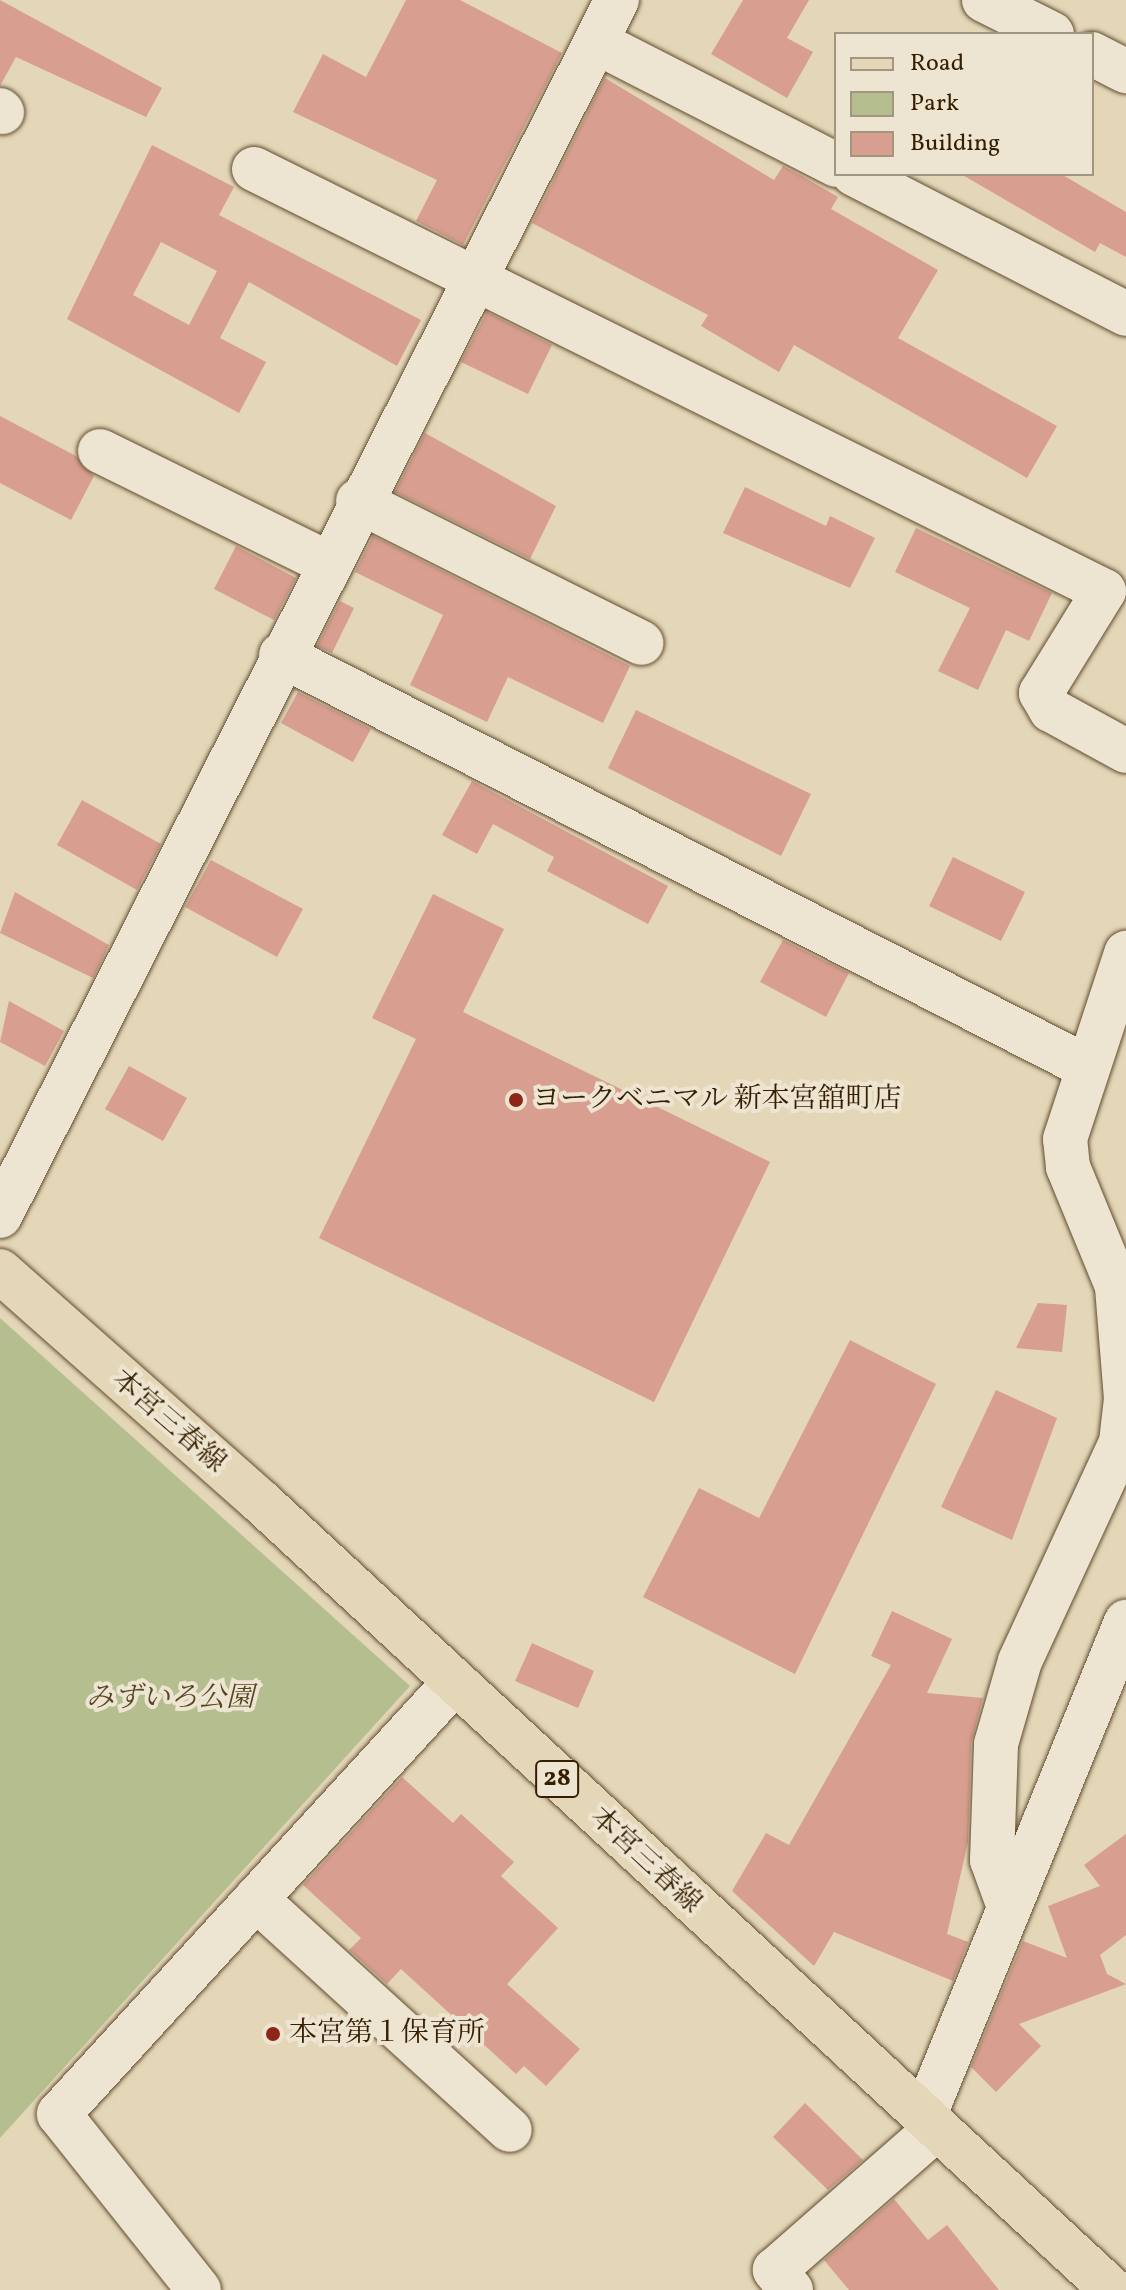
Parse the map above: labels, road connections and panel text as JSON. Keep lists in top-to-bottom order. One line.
{"streets":{"main road":["本宮三春線","28"]},"parks":["みずいろ公園"],"places":["ヨークベニマル 新本宮舘町店","本宮第１保育所"],"legend":["Road","Park","Building"]}
